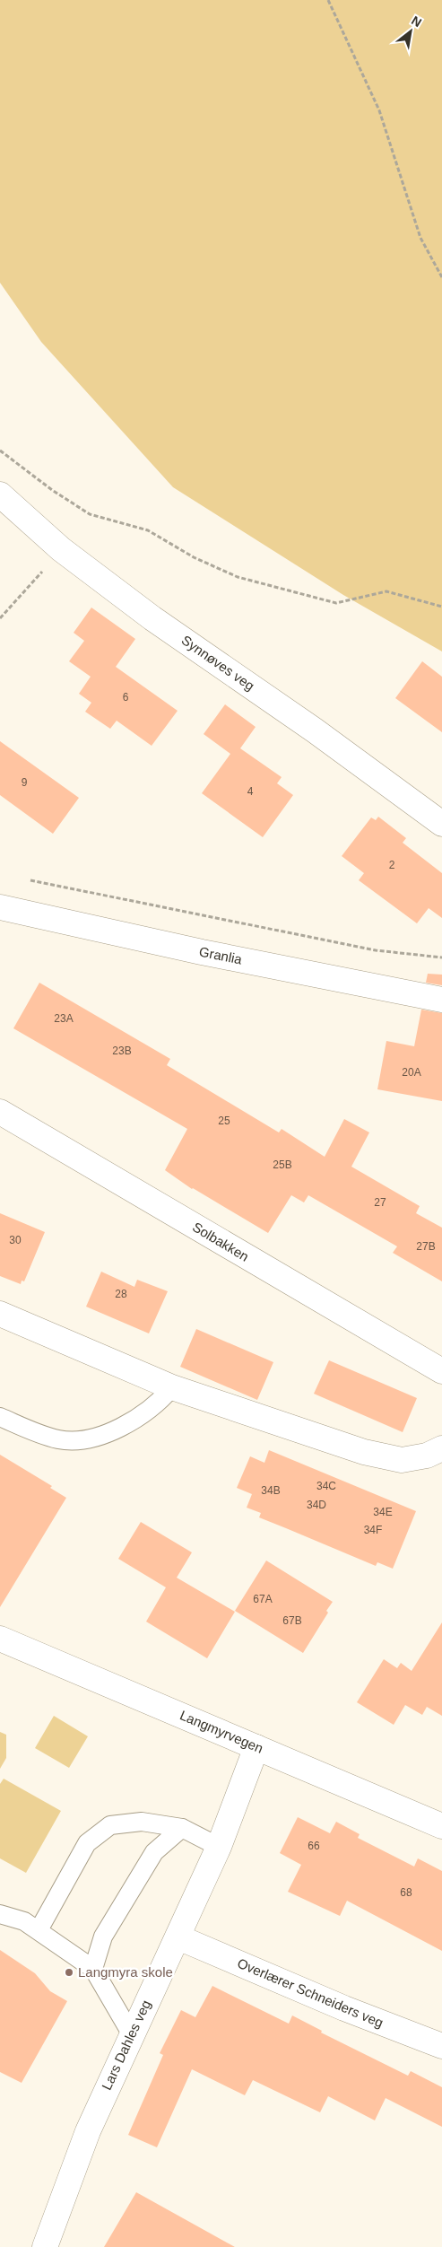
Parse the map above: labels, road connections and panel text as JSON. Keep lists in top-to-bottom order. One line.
{"streets":{"street":["Synnøves veg","Granlia","Solbakken","Langmyrvegen","Overlærer Schneiders veg","Lars Dahles veg"]},"crossings":[["Langmyrvegen","Lars Dahles veg"],["Overlærer Schneiders veg","Lars Dahles veg"]],"places":["Langmyra skole"],"house_numbers":["6","9","4","2","23A","23B","20A","25","25B","27","30","27B","28","34C","34B","34D","34E","34F","67A","67B","66","68"],"north":"top right"}
